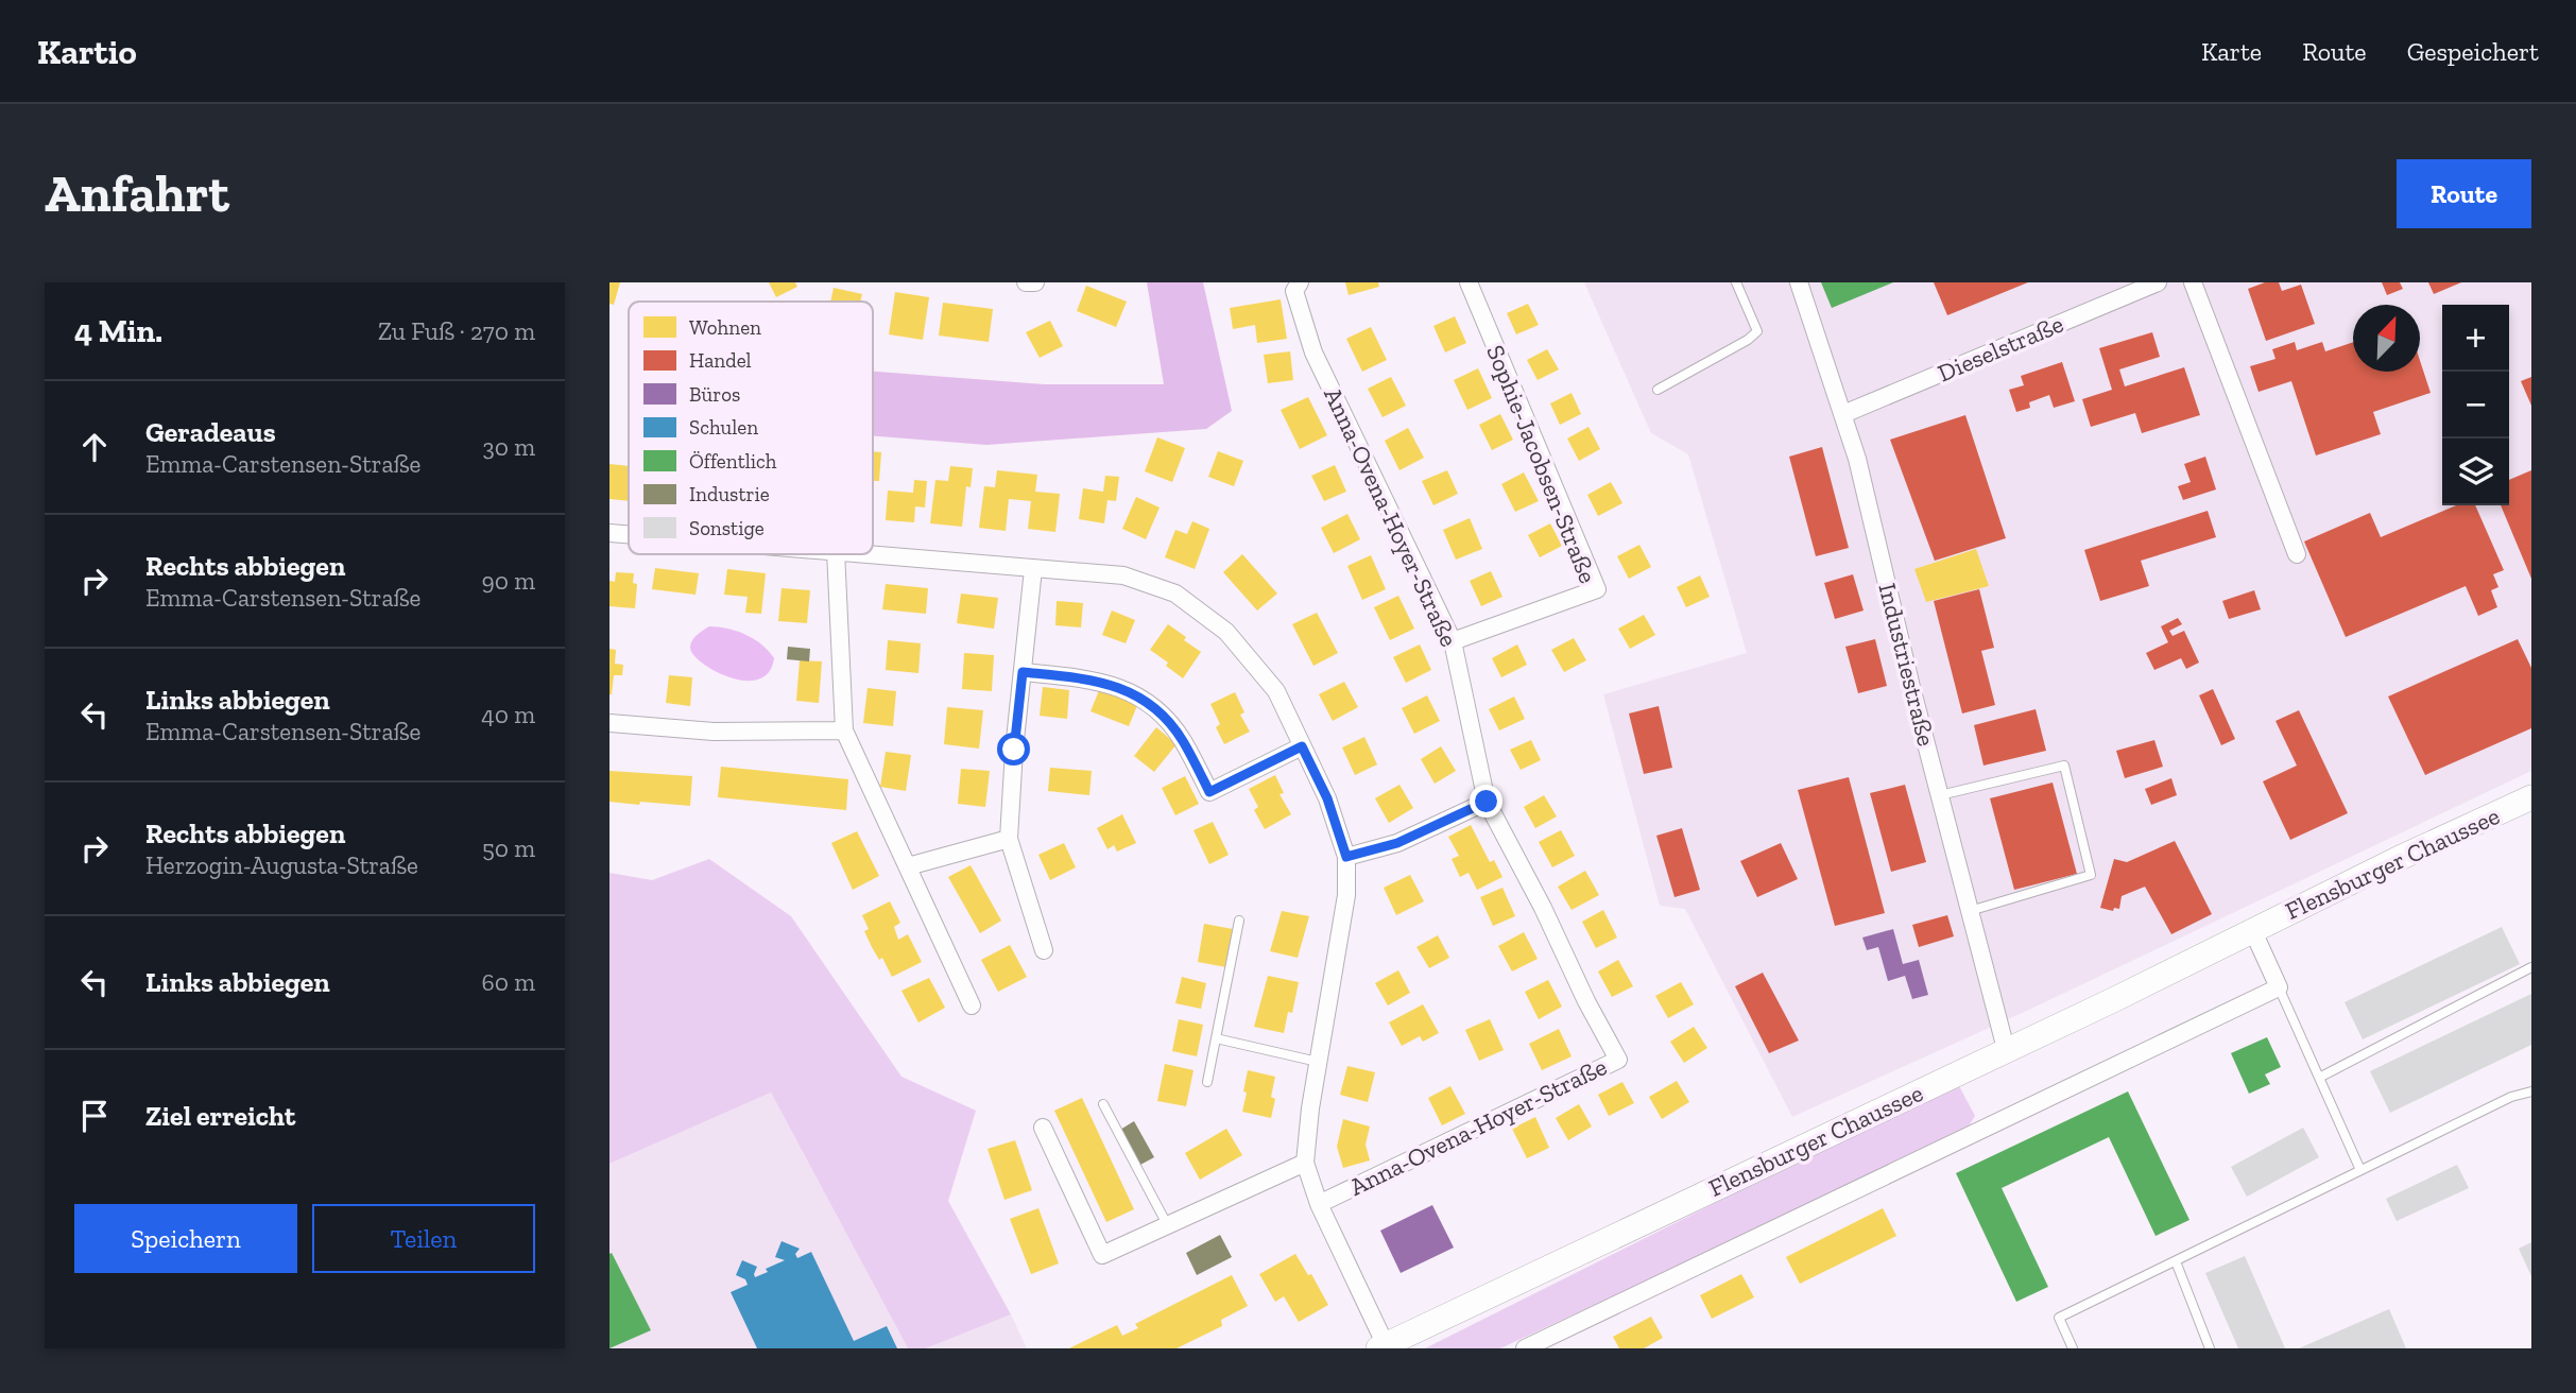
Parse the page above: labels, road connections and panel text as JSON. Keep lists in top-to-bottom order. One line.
{"streets":{"main road":["Flensburger Chaussee"],"street":["Dieselstraße","Sophie-Jacobsen-Straße","Anna-Ovena-Hoyer-Straße","Industriestraße"]},"crossings":[["Dieselstraße","Industriestraße"],["Sophie-Jacobsen-Straße","Anna-Ovena-Hoyer-Straße"],["Industriestraße","Flensburger Chaussee"]],"legend":["Wohnen","Handel","Büros","Schulen","Öffentlich","Industrie","Sonstige"],"north":"top right","page":{"header":"Kartio","nav":["Karte","Route","Gespeichert"],"buttons":["Route",["Speichern","Teilen"]],"title":"Anfahrt","heading":["4 Min.","Zu Fuß · 270 m"],"map_buttons":["+","−"],"list":[["Geradeaus","Emma-Carstensen-Straße","30 m"],["Rechts abbiegen","Emma-Carstensen-Straße","90 m"],["Links abbiegen","Emma-Carstensen-Straße","40 m"],["Rechts abbiegen","Herzogin-Augusta-Straße","50 m"],["Links abbiegen","60 m"],"Ziel erreicht"]}}
